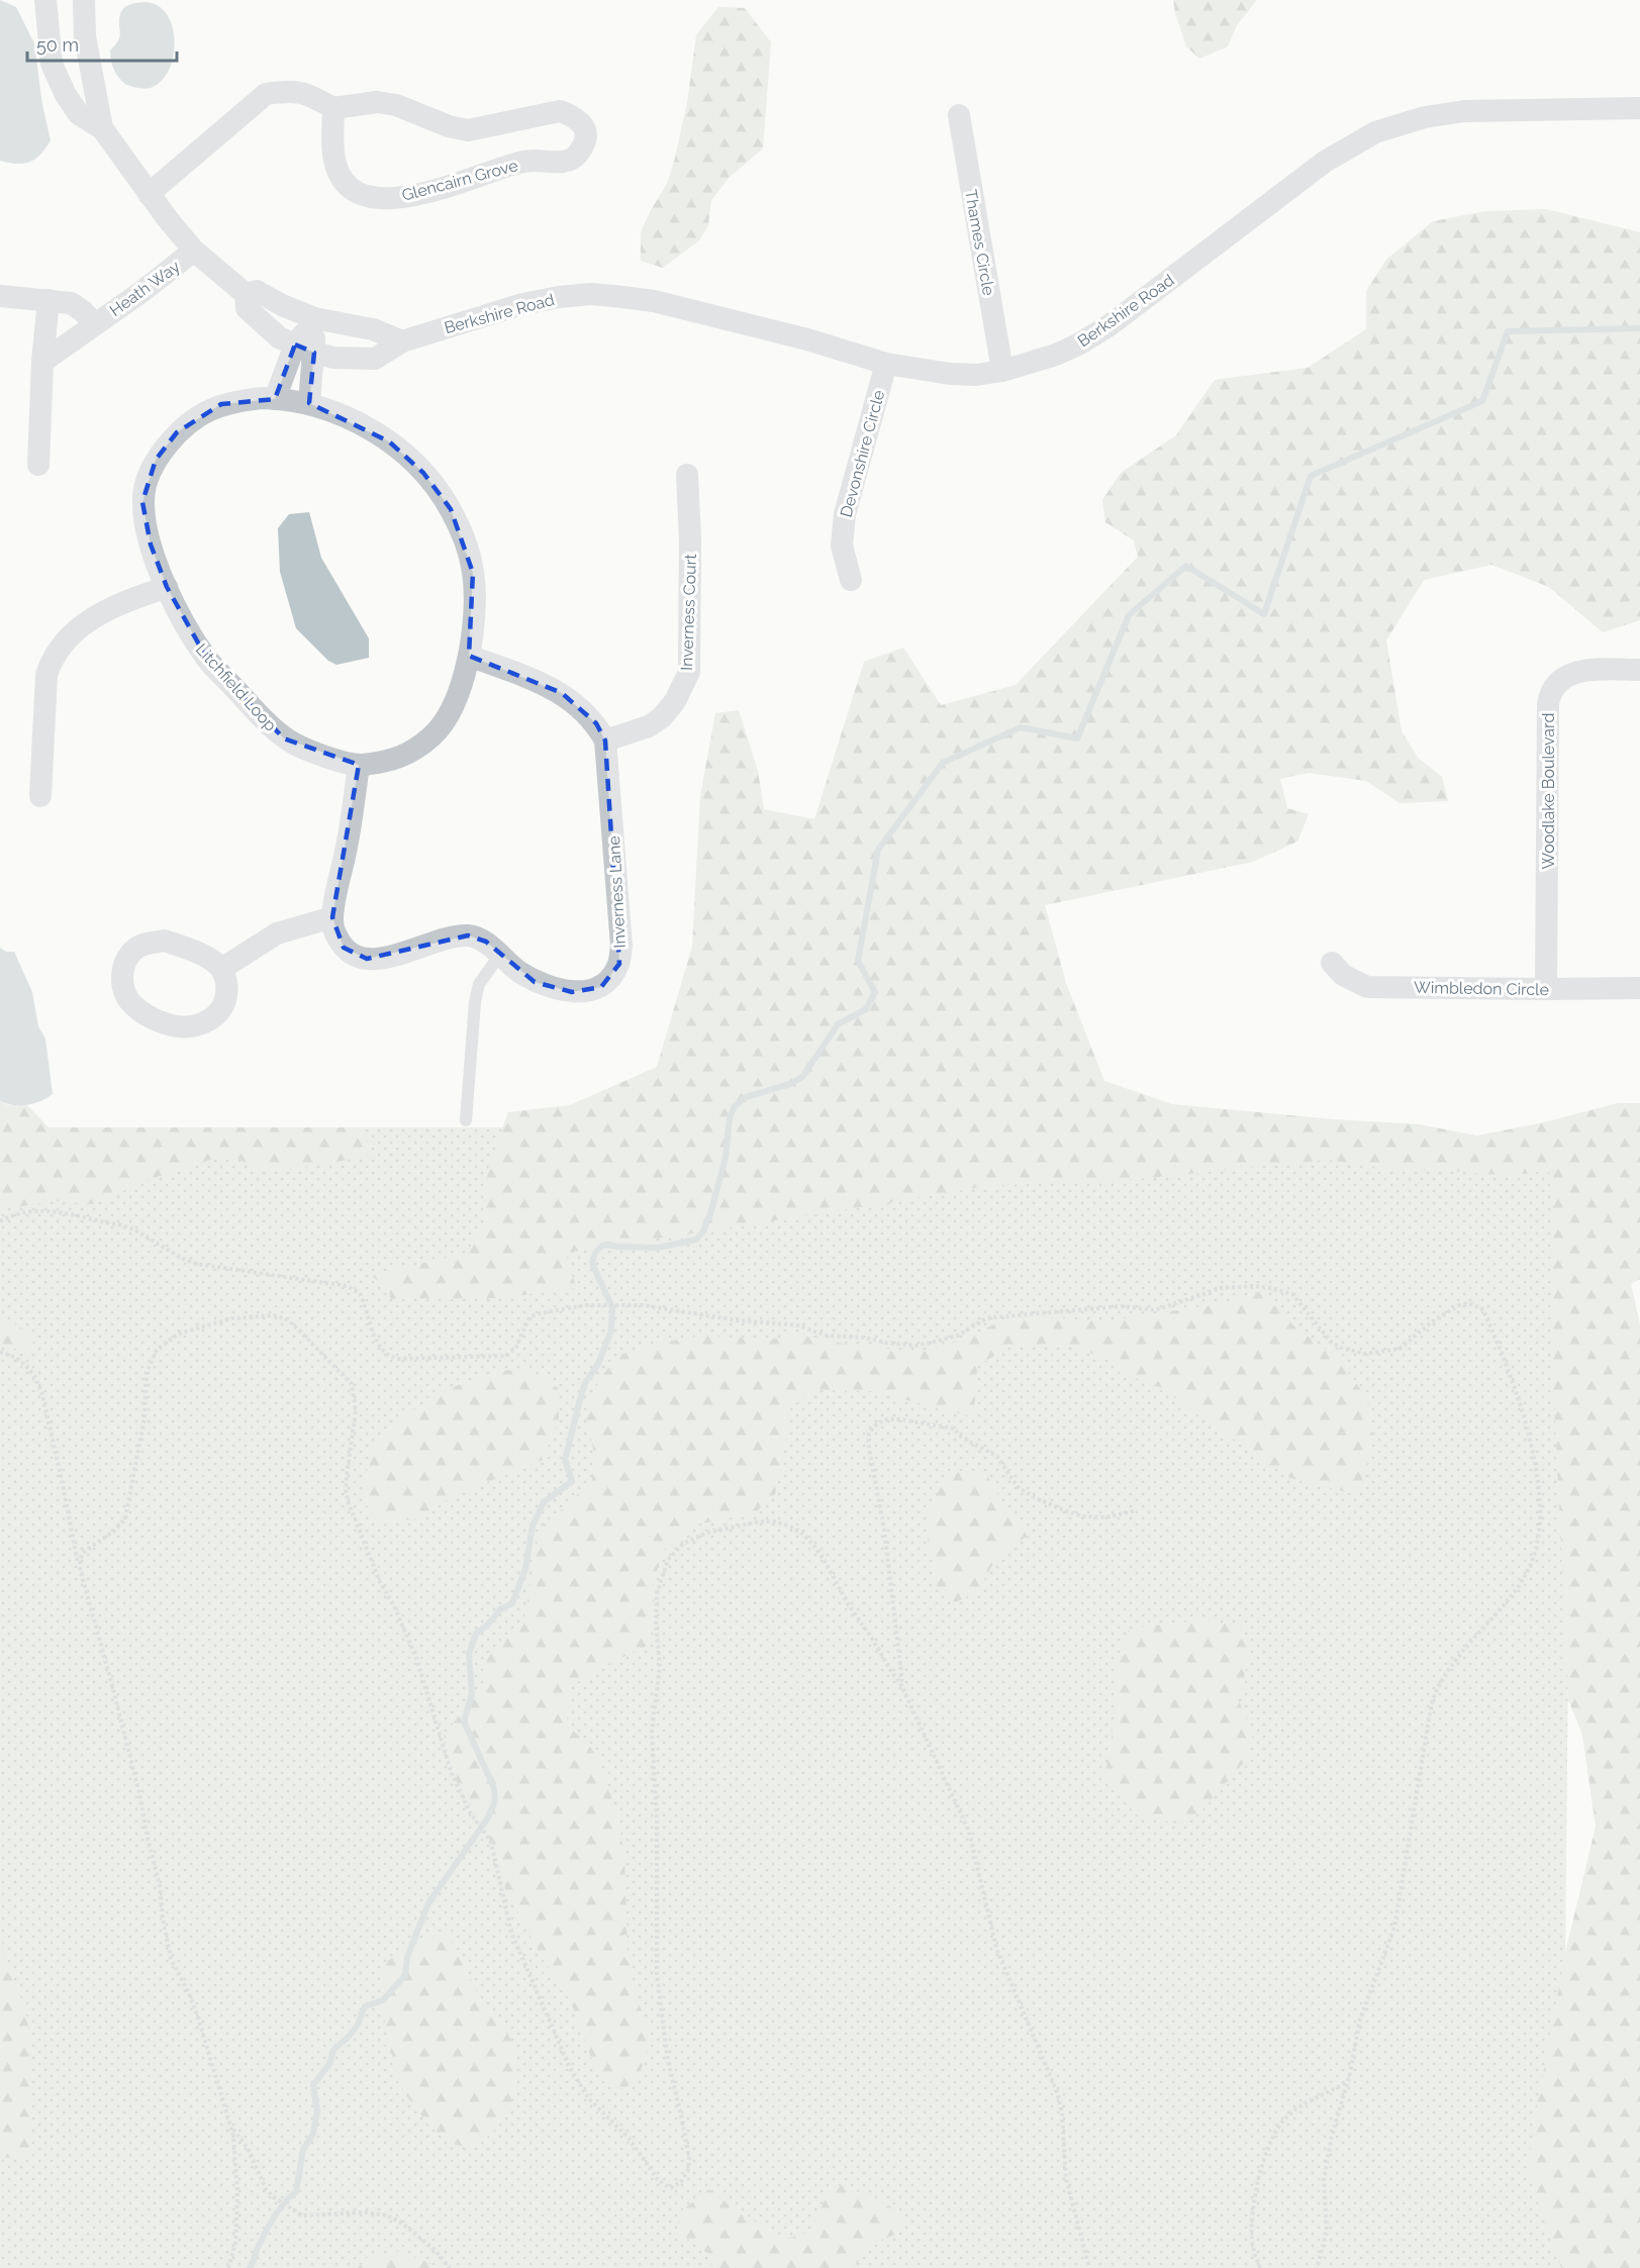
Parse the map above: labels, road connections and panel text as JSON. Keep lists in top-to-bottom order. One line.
{"streets":{"street":["Glencairn Grove","Thames Circle","Heath Way","Berkshire Road","Devonshire Circle","Inverness Court","Litchfield Loop","Woodlake Boulevard","Inverness Lane","Wimbledon Circle"]},"crossings":[["Thames Circle","Berkshire Road"],["Heath Way","Berkshire Road"],["Berkshire Road","Devonshire Circle"],["Inverness Court","Inverness Lane"],["Woodlake Boulevard","Wimbledon Circle"]],"scale_bar":"50 m"}
